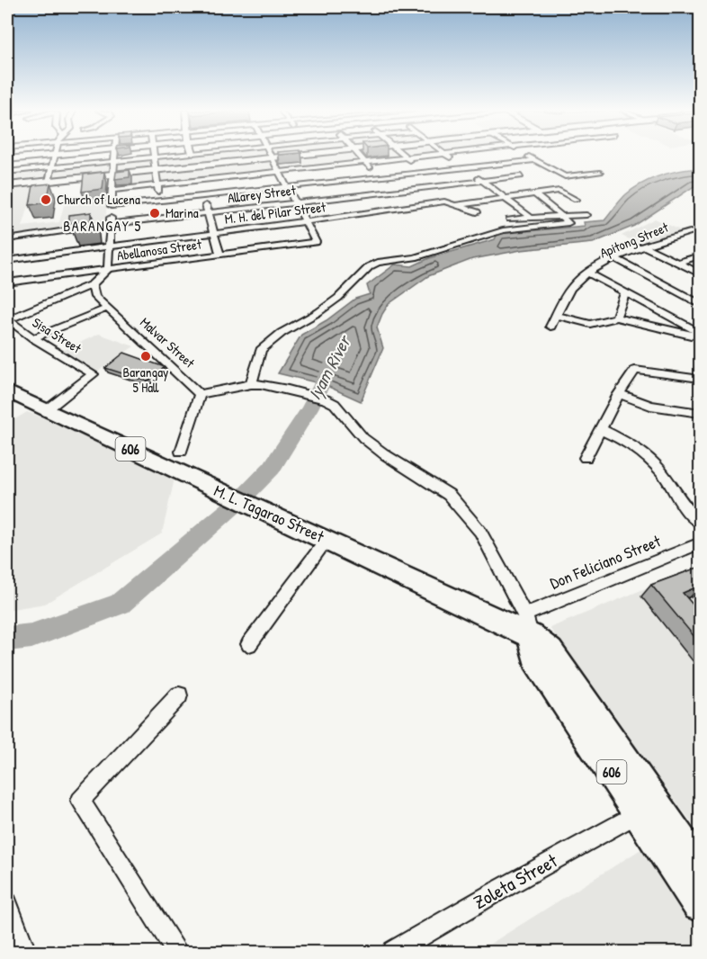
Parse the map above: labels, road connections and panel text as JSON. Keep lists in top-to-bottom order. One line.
{"streets":{"main road":["606","M. L. Tagarao Street"],"street":["Allarey Street","M. H. del Pilar Street","Apitong Street","Abellanosa Street","Sisa Street","Malvar Street","Don Feliciano Street","Zoleta Street"]},"crossings":[["M. H. del Pilar Street","Abellanosa Street"],["Sisa Street","M. L. Tagarao Street"],["606","M. L. Tagarao Street"],["606","Don Feliciano Street"],["606","Zoleta Street"],["M. L. Tagarao Street","Don Feliciano Street"]],"districts":["BARANGAY 5"],"water":["Iyam River"],"places":["Church of Lucena","Marina","Barangay 5 Hall"]}
